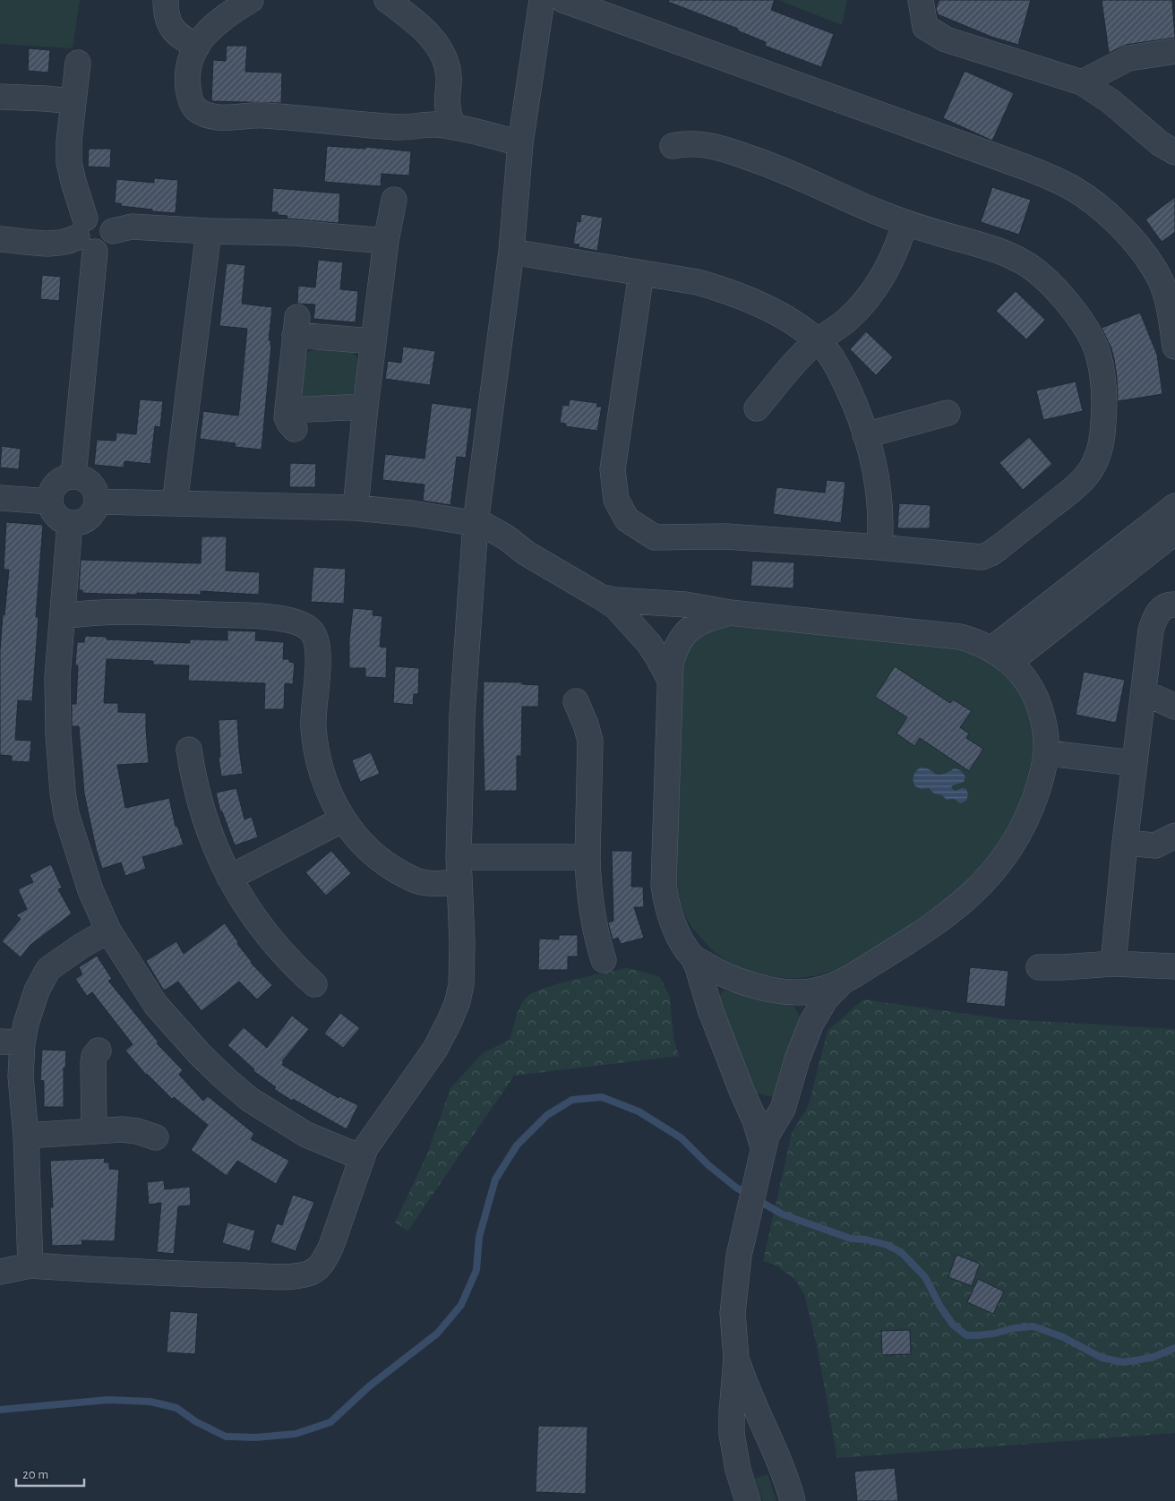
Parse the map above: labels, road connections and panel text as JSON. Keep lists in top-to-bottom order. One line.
{"scale_bar":"20 m"}
